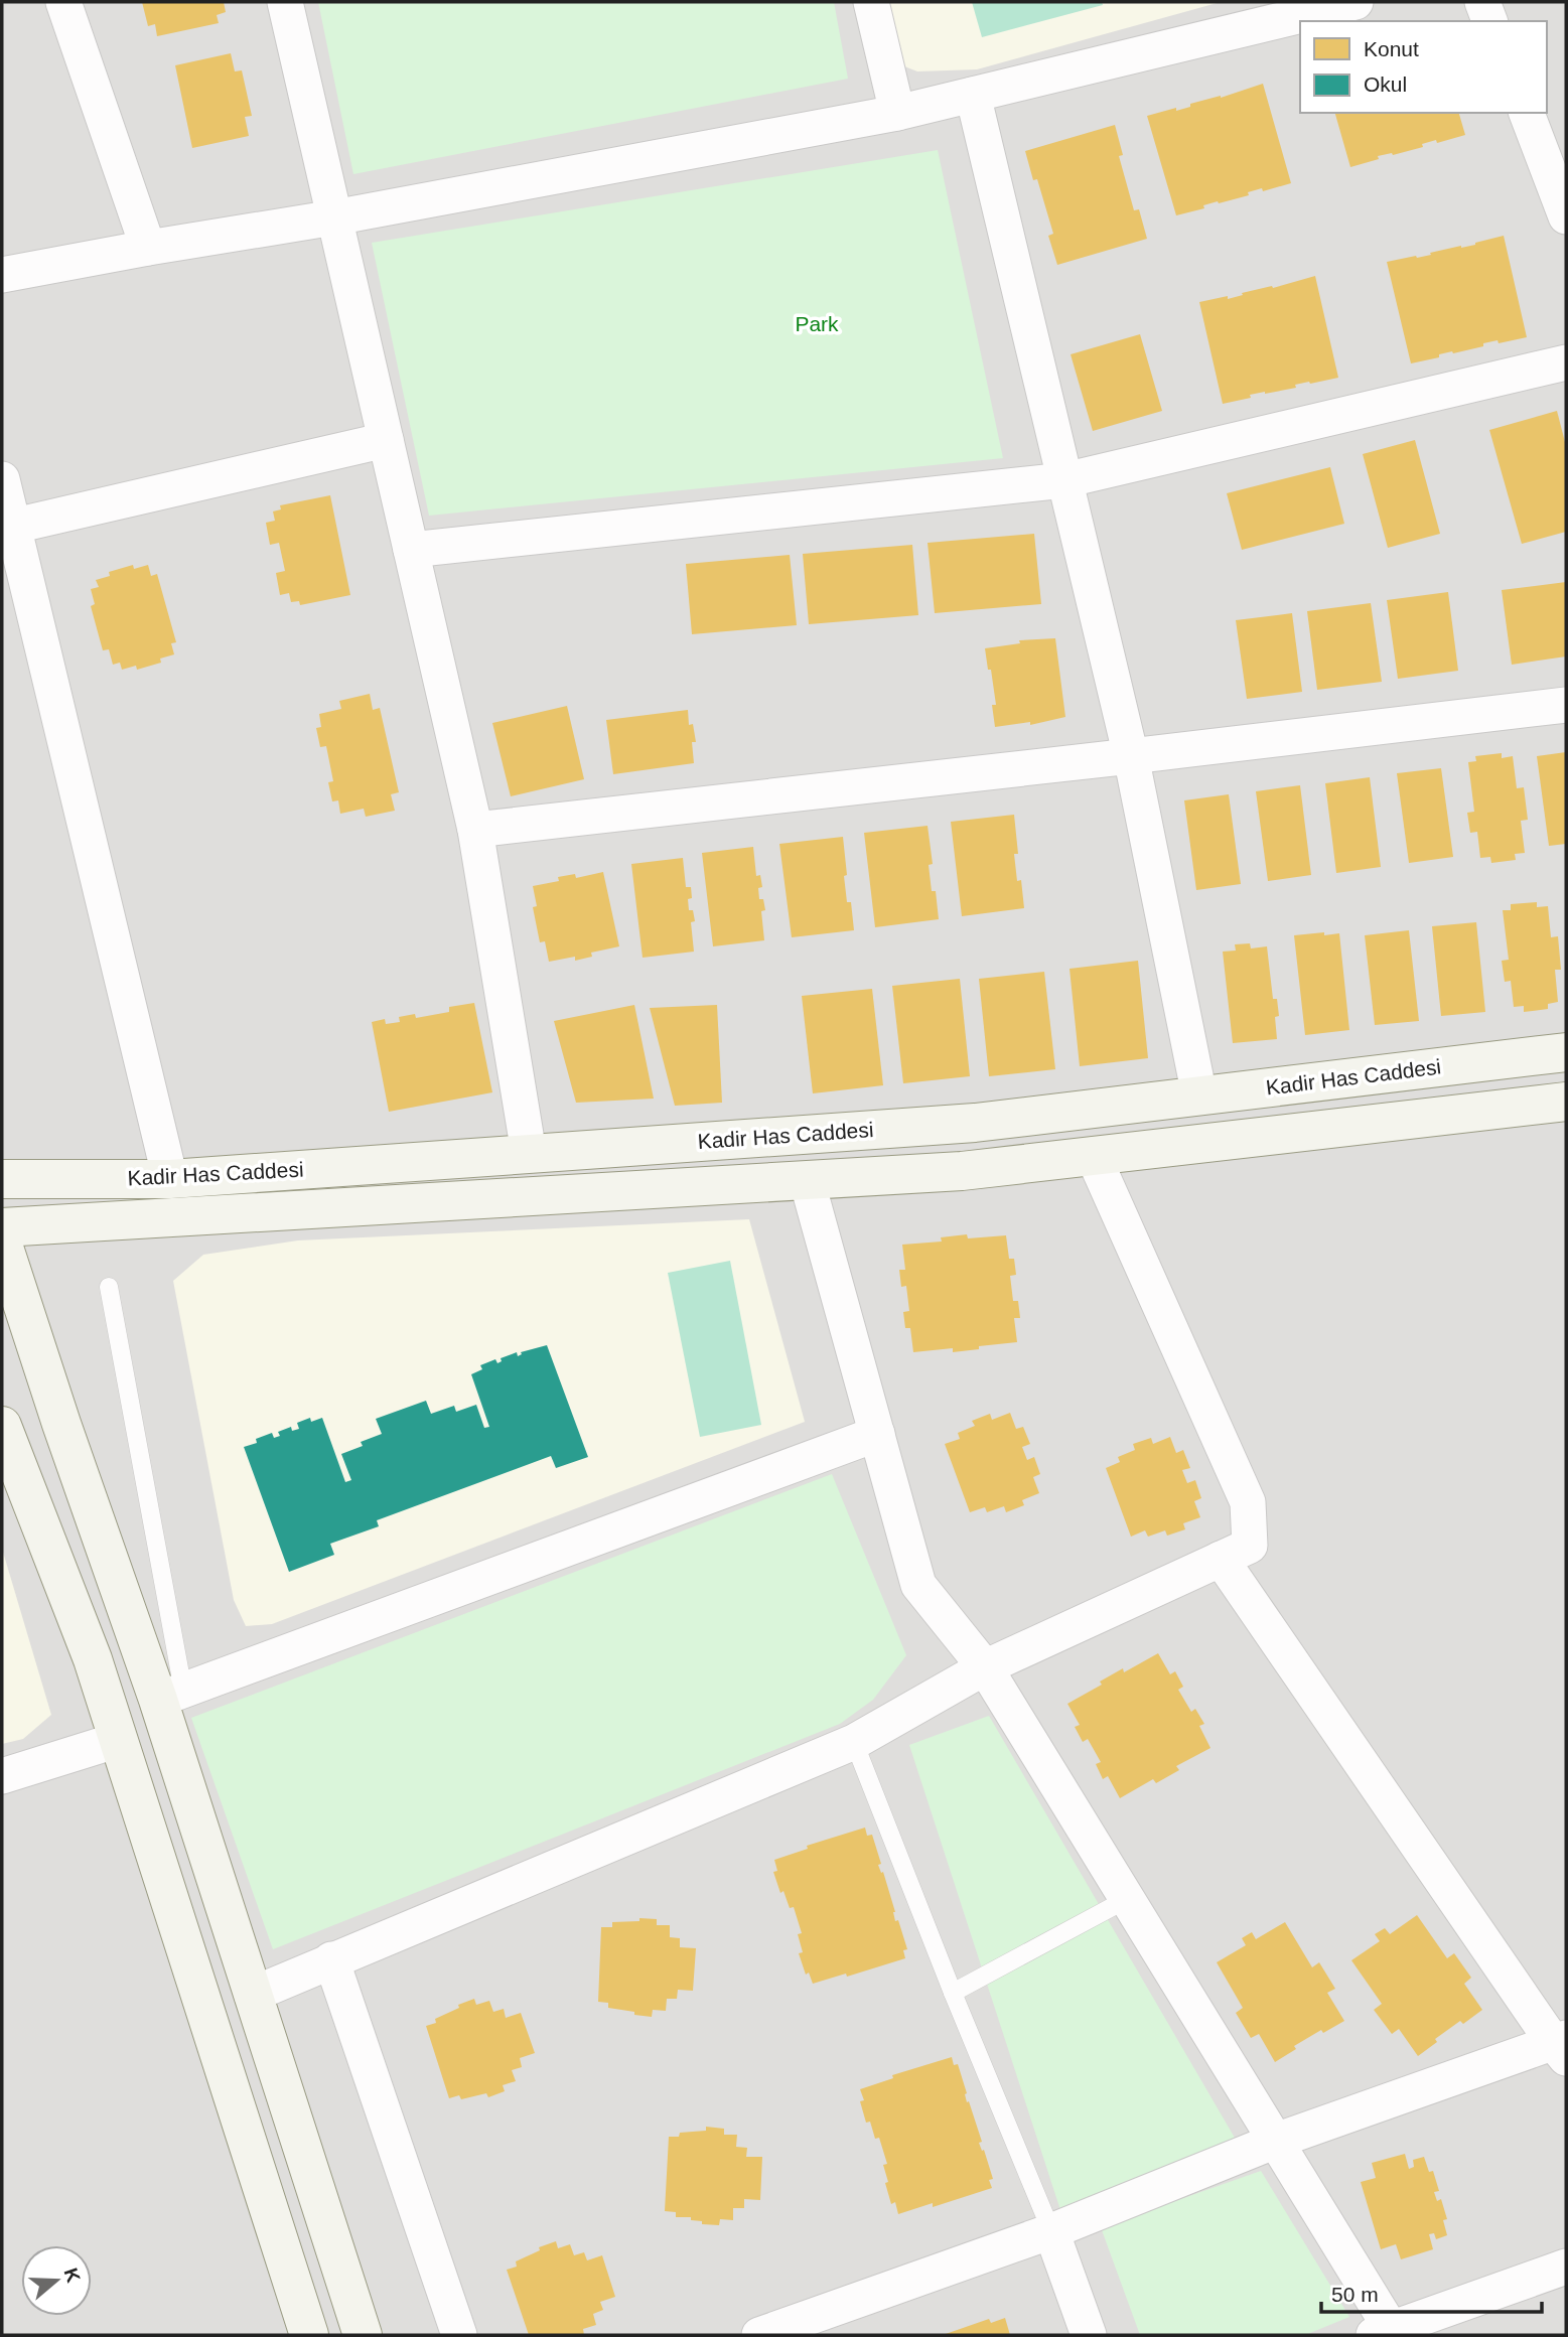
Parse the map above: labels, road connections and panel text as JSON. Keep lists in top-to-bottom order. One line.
{"streets":{"street":["Kadir Has Caddesi"]},"parks":["Park"],"legend":["Konut","Okul"],"scale_bar":"50 m","north":"right"}
